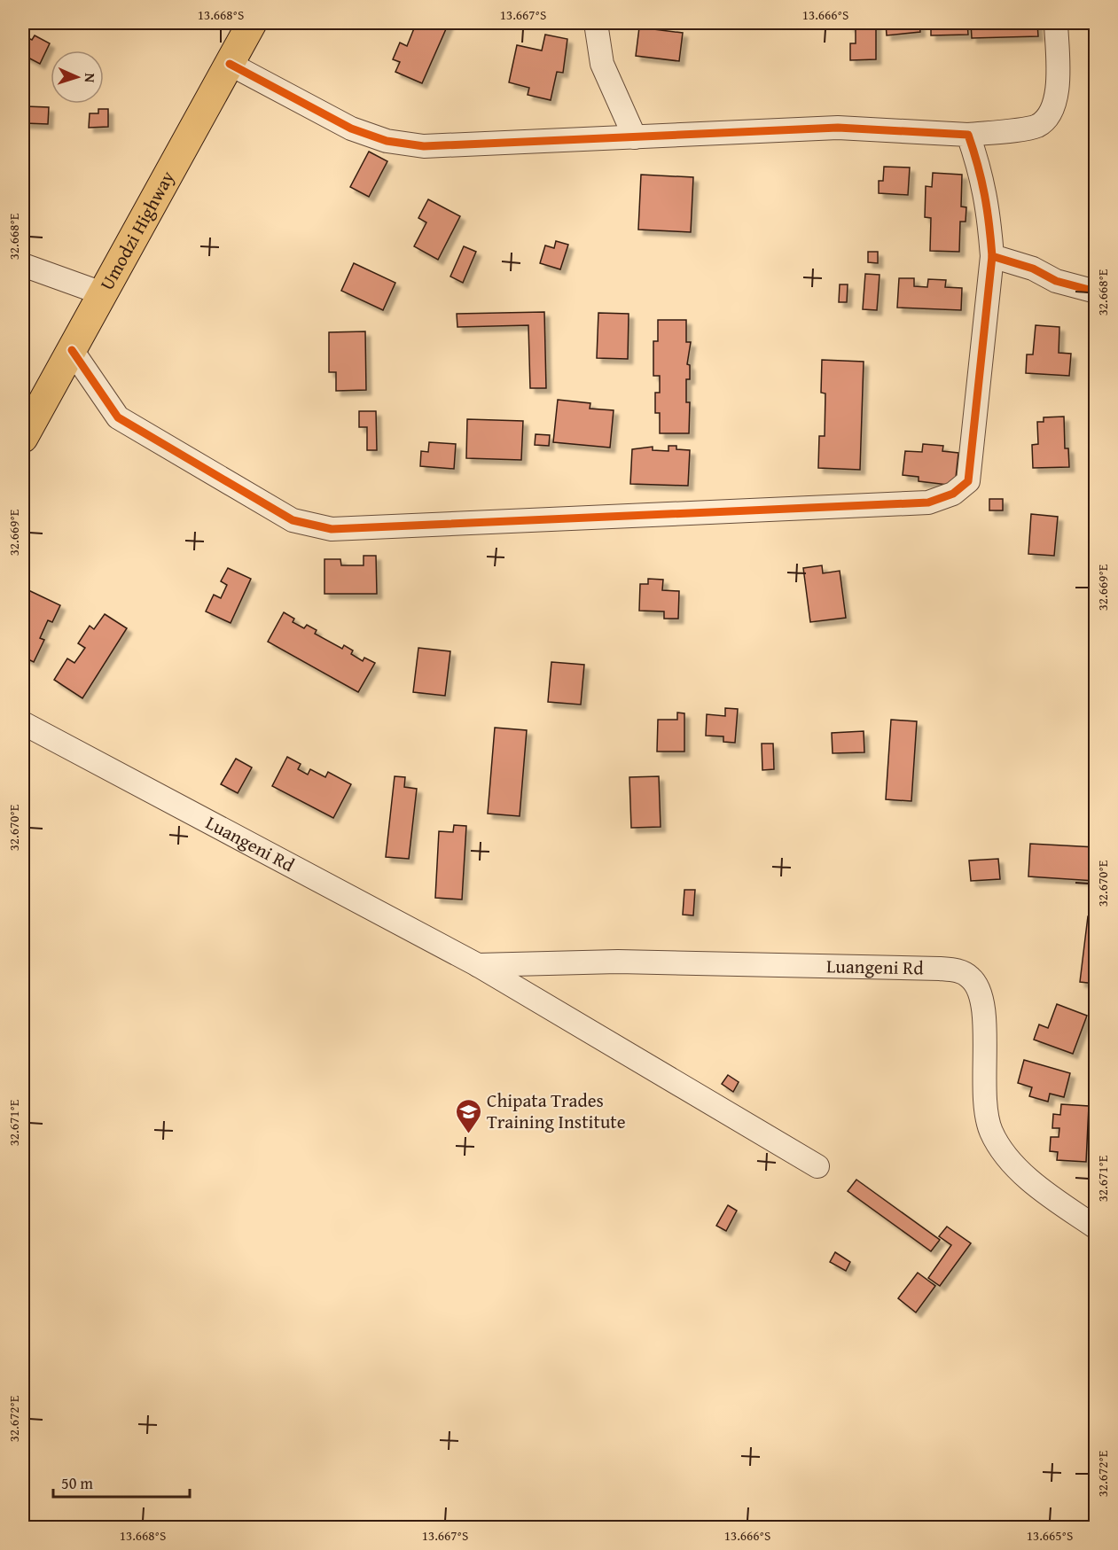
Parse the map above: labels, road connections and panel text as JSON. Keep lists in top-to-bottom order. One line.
{"streets":{"highway":["Umodzi Highway"],"street":["Luangeni Rd"]},"places":{"school or university":["Chipata Trades Training Institute"]},"scale_bar":"50 m","north":"right","coordinates":["13.668°S","13.667°S","13.666°S","32.668°E","32.669°E","32.670°E","32.671°E","32.672°E","13.665°S"]}
